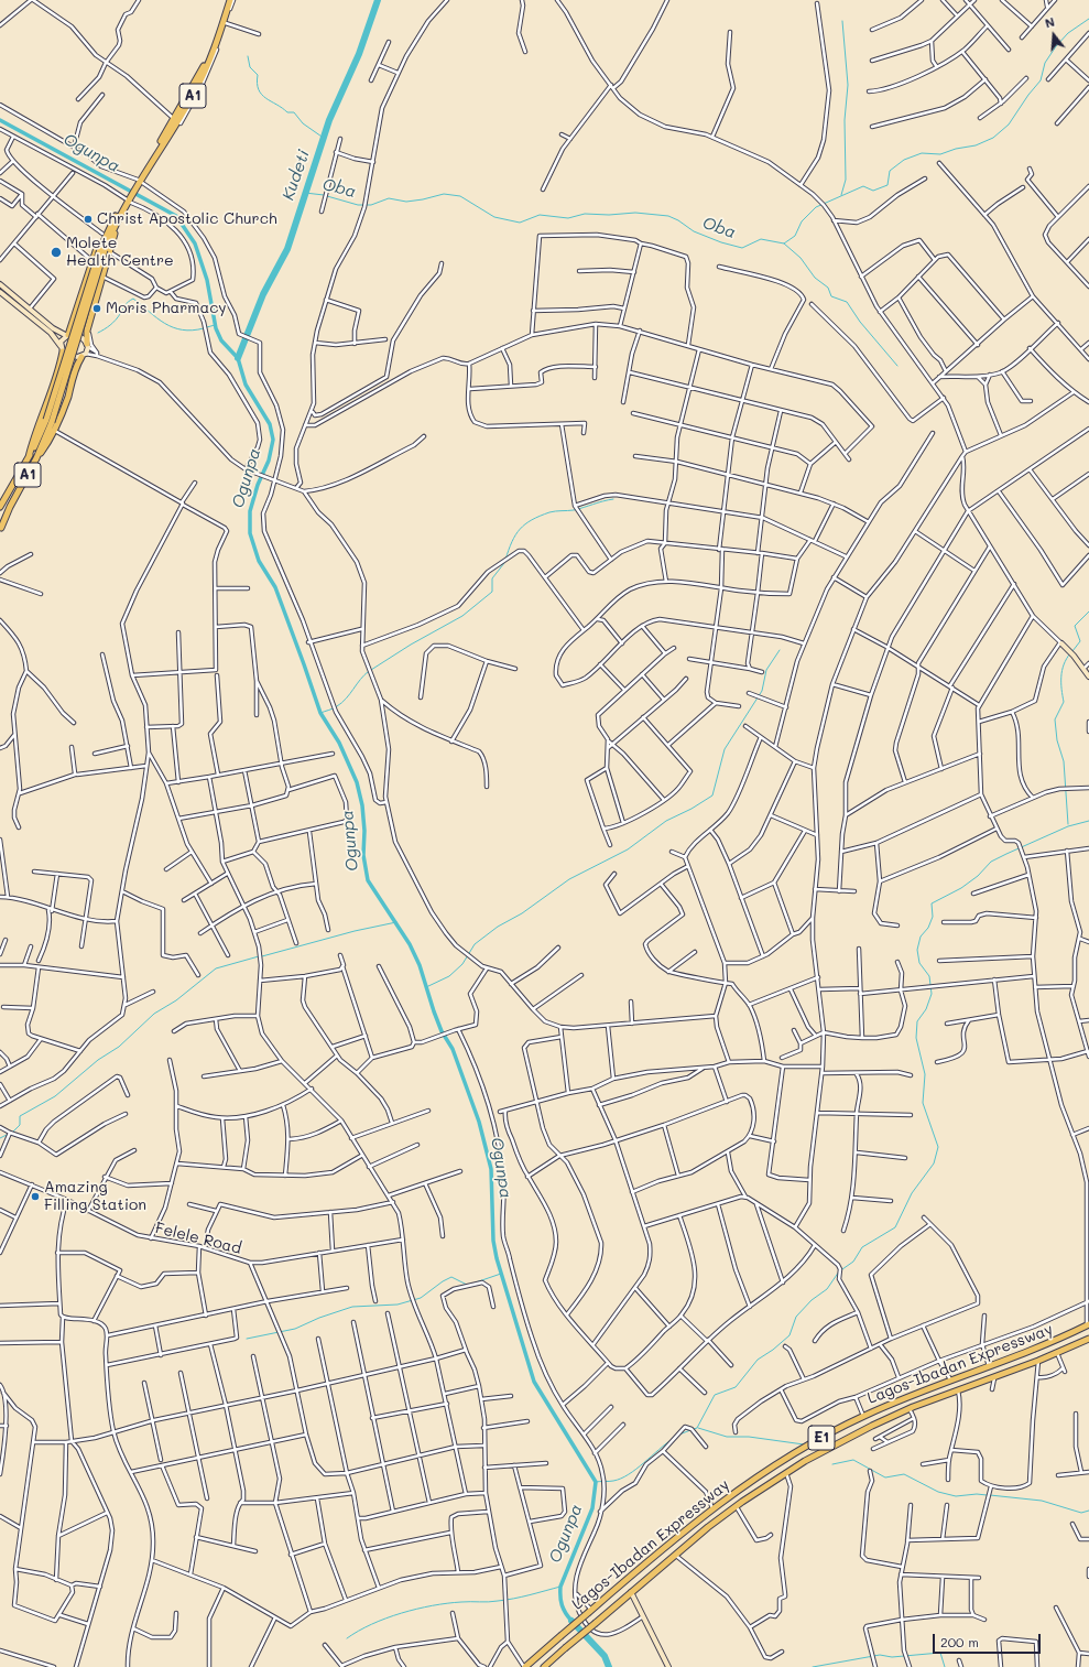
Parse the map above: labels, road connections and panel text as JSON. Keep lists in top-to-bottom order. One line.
{"streets":{"highway":["A1","Lagos-Ibadan Expressway","E1"],"street":["Felele Road"]},"water":["Ogunpa","Kudeti","Oba"],"places":["Christ Apostolic Church","Molete Health Centre","Moris Pharmacy","Amazing Filling Station"],"scale_bar":"200 m","north":"top"}
